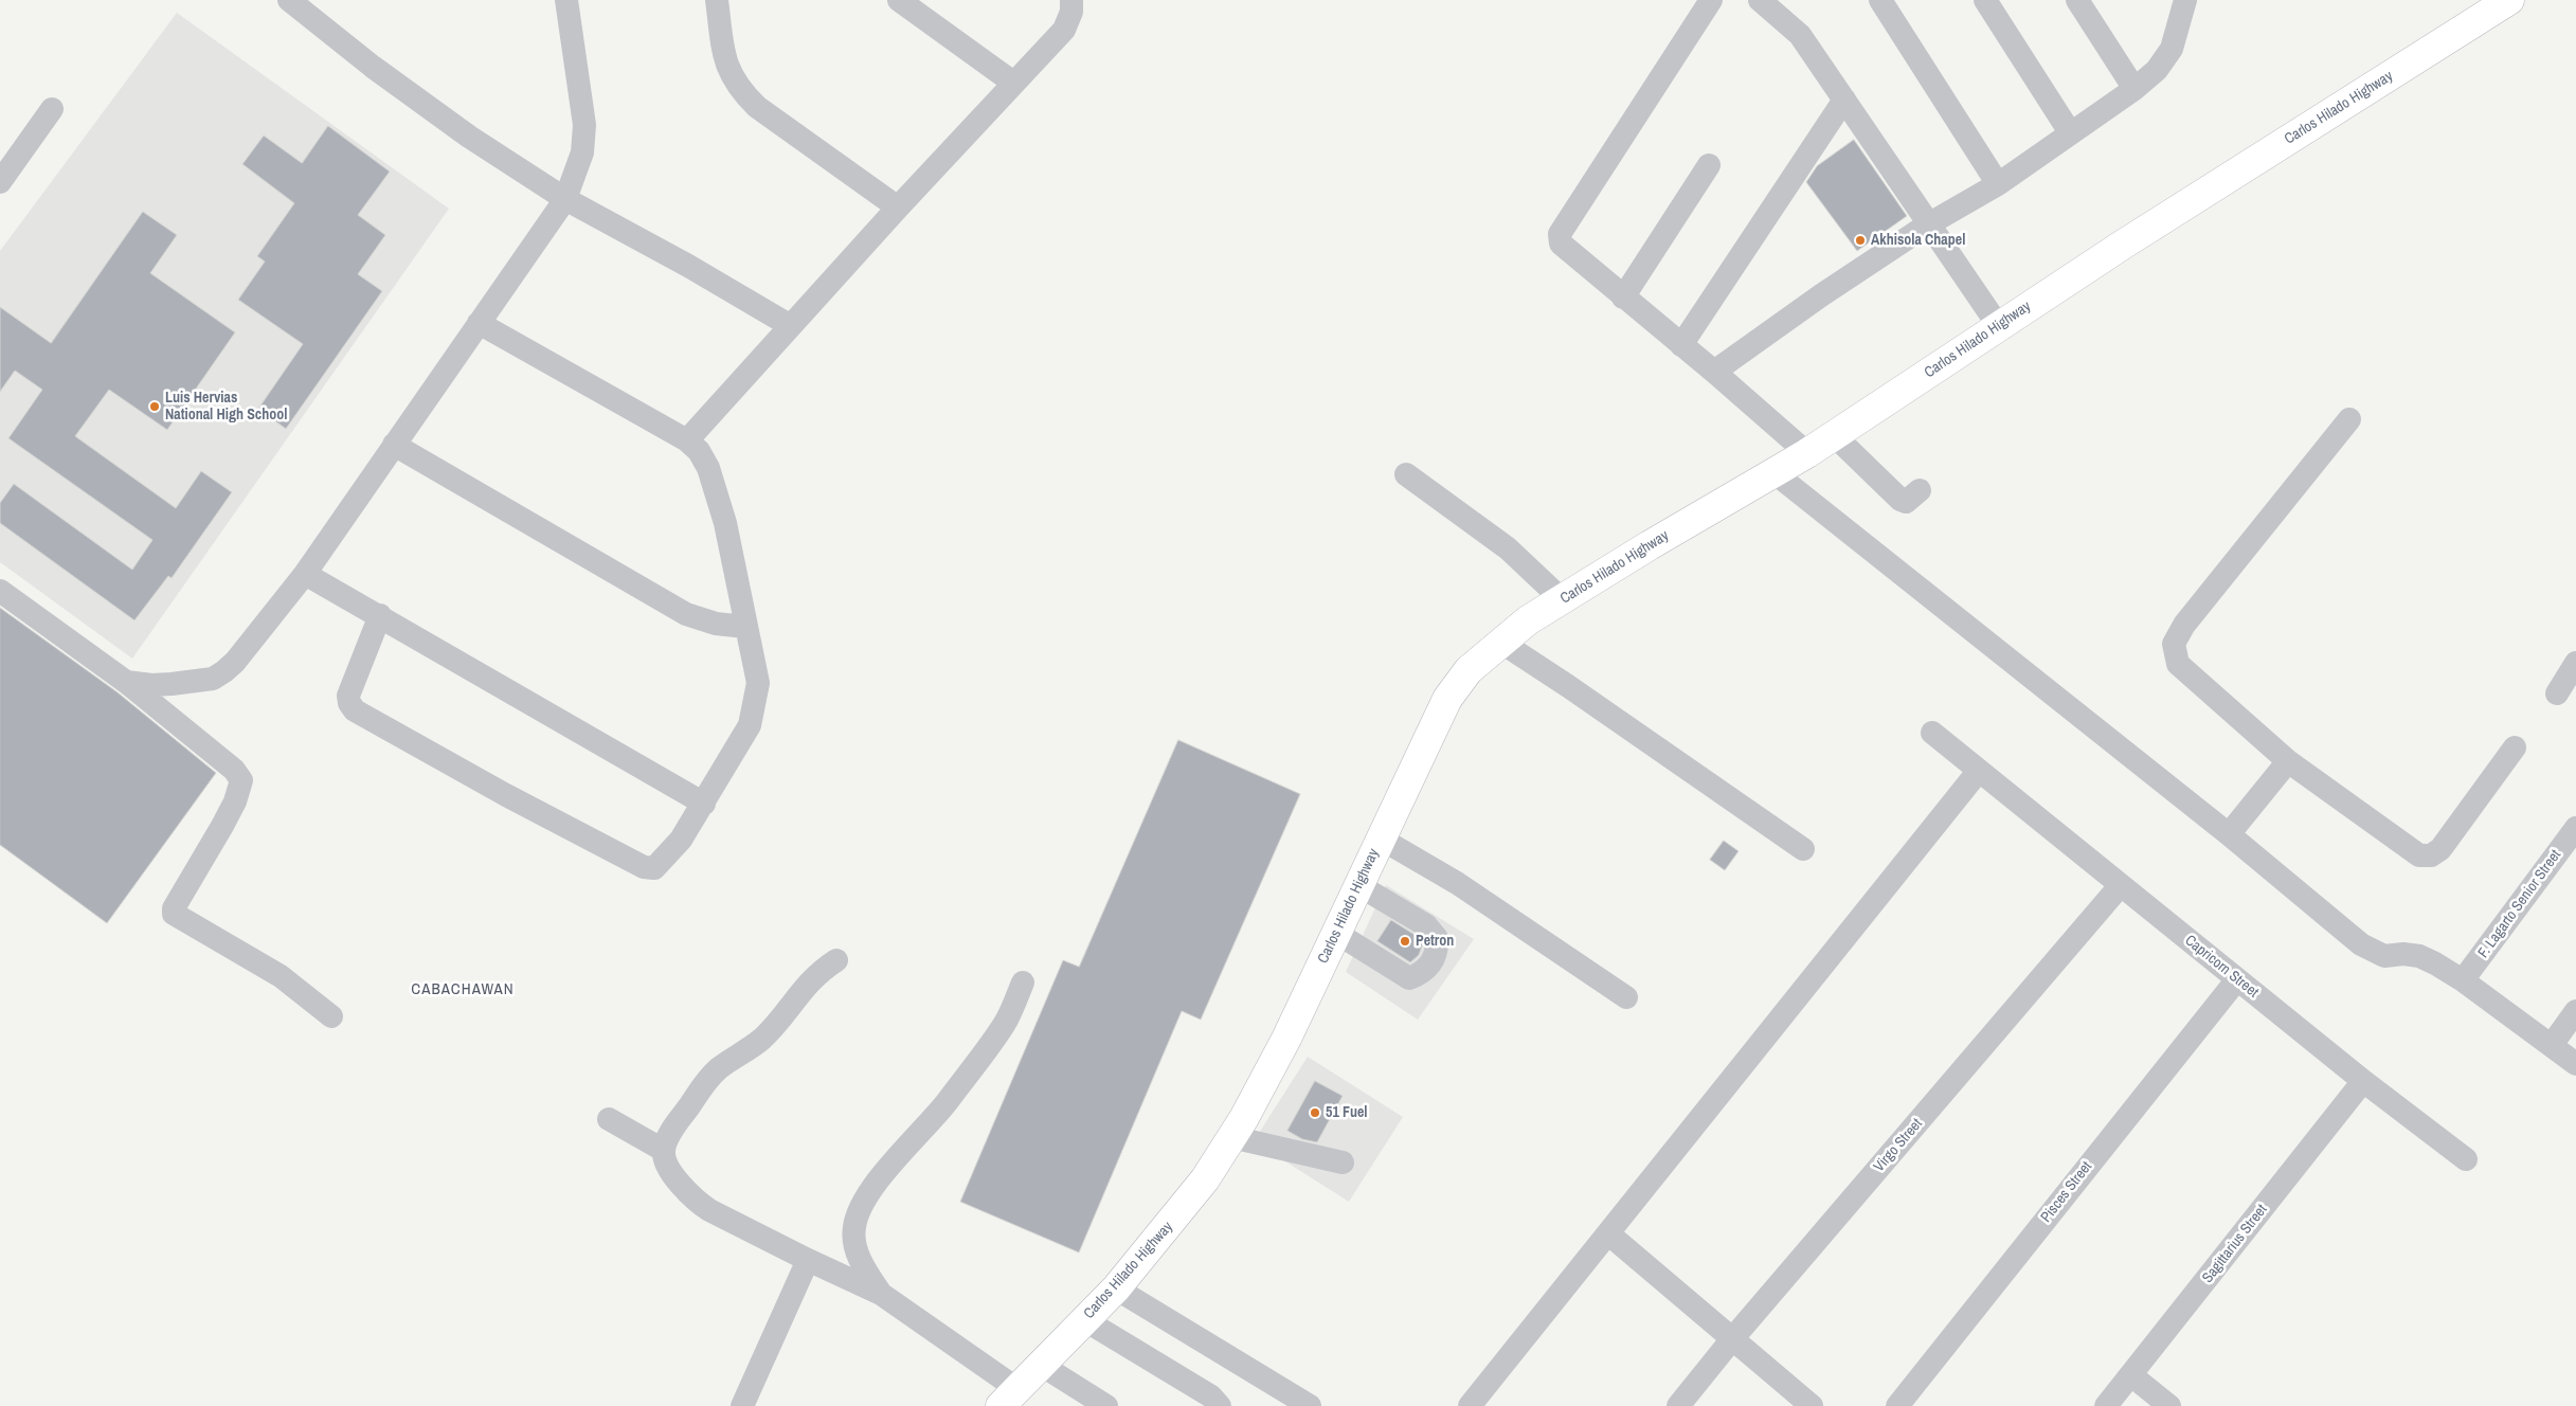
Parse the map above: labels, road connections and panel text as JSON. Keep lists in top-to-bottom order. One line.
{"streets":{"main road":["Carlos Hilado Highway"],"street":["F. Lagarto Senior Street","Capricorn Street","Virgo Street","Pisces Street","Sagittarius Street"]},"crossings":[["Capricorn Street","Virgo Street"],["Capricorn Street","Pisces Street"],["Capricorn Street","Sagittarius Street"]],"districts":["CABACHAWAN"],"places":["Akhisola Chapel","Luis Hervias National High School","Petron","51 Fuel"]}
